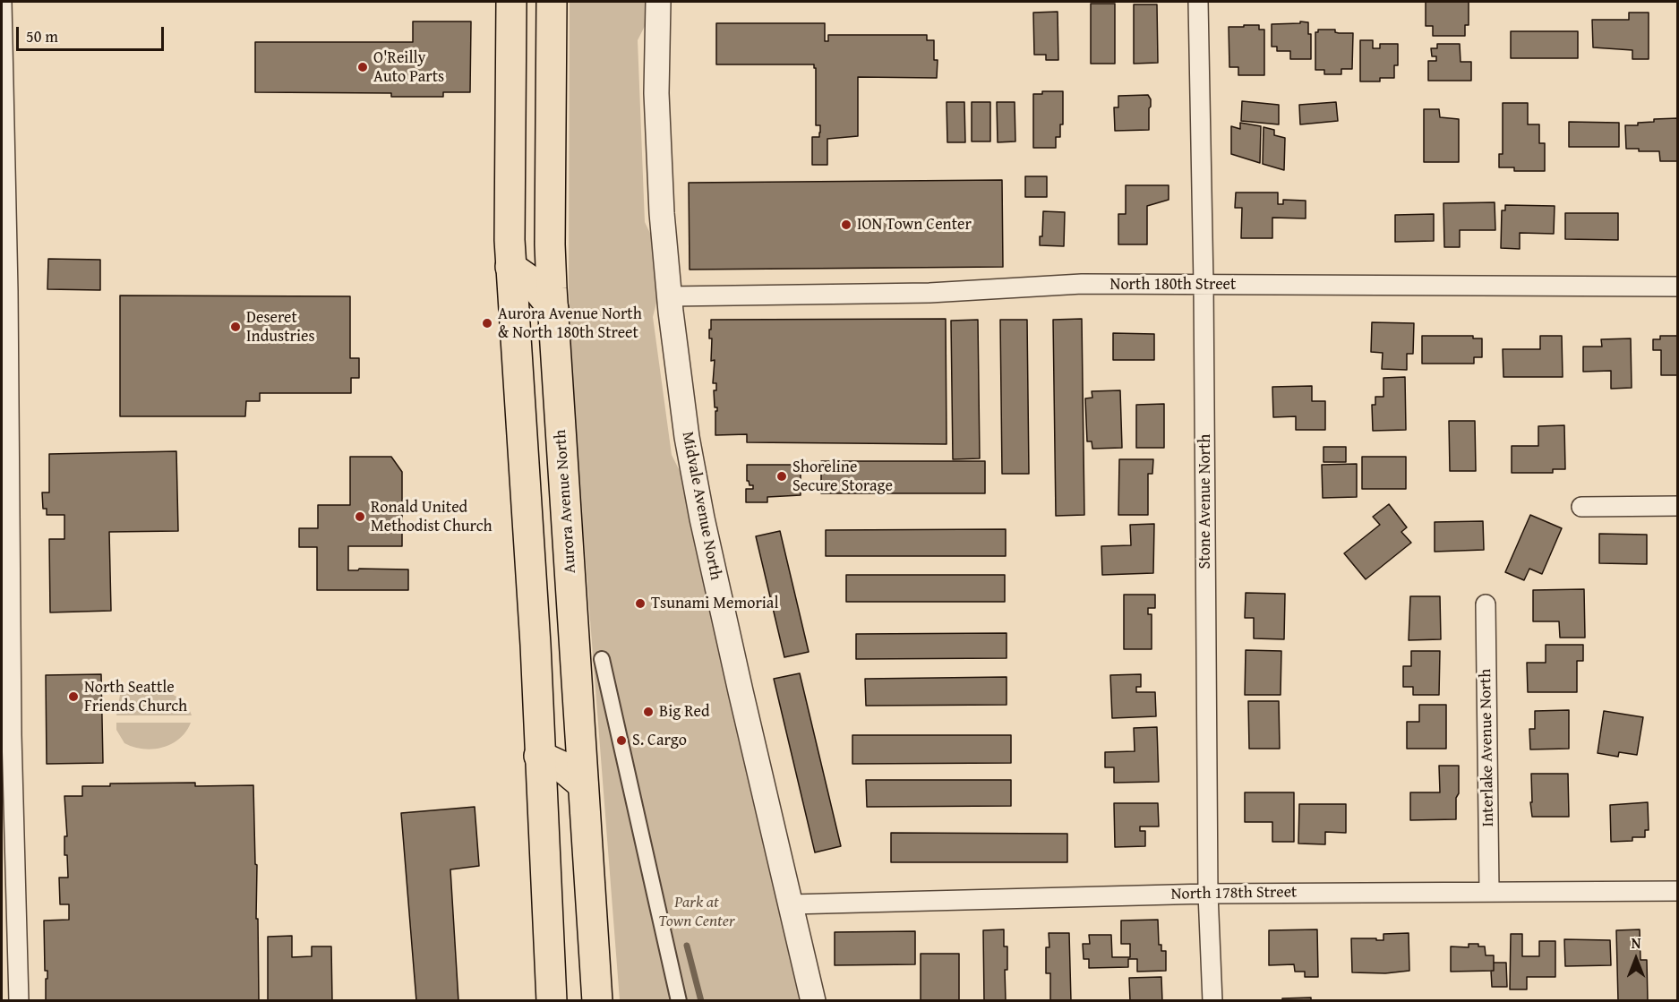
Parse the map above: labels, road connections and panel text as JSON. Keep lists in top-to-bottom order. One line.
{"streets":{"main road":["Aurora Avenue North"],"street":["North 180th Street","Stone Avenue North","Midvale Avenue North","Interlake Avenue North","North 178th Street"]},"crossings":[["North 180th Street","Stone Avenue North"],["North 180th Street","Midvale Avenue North"],["Stone Avenue North","North 178th Street"],["Midvale Avenue North","North 178th Street"],["Interlake Avenue North","North 178th Street"]],"parks":["Park at Town Center"],"places":["O'Reilly Auto Parts","ION Town Center","Aurora Avenue North & North 180th Street","Deseret Industries","Shoreline Secure Storage","Ronald United Methodist Church","Tsunami Memorial","North Seattle Friends Church","Big Red","S. Cargo"],"scale_bar":"50 m","north":"top"}
